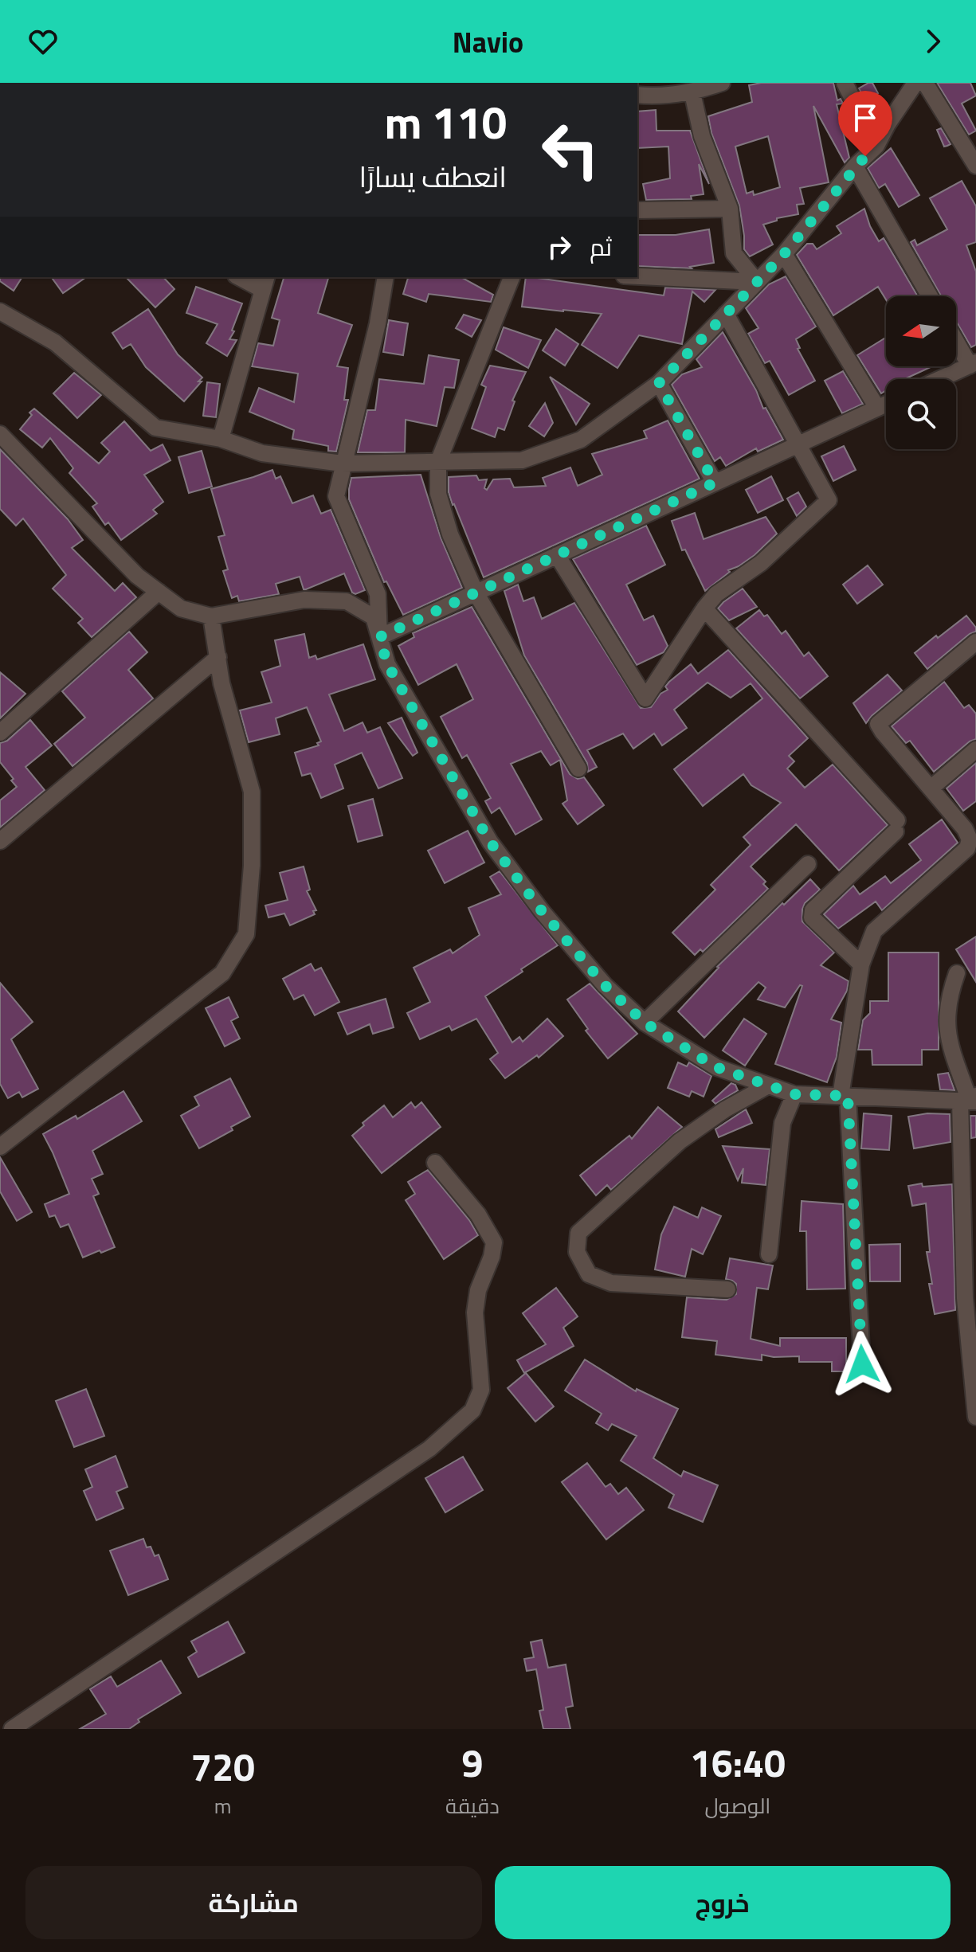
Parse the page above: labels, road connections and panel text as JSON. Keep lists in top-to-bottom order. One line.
{"north":"left","page":{"header":"Navio","turn":["110 m","انعطف يسارًا"],"then":"ثم","eta":["16:40","الوصول","9","دقيقة","720","m"],"buttons":["خروج","مشاركة"]}}
